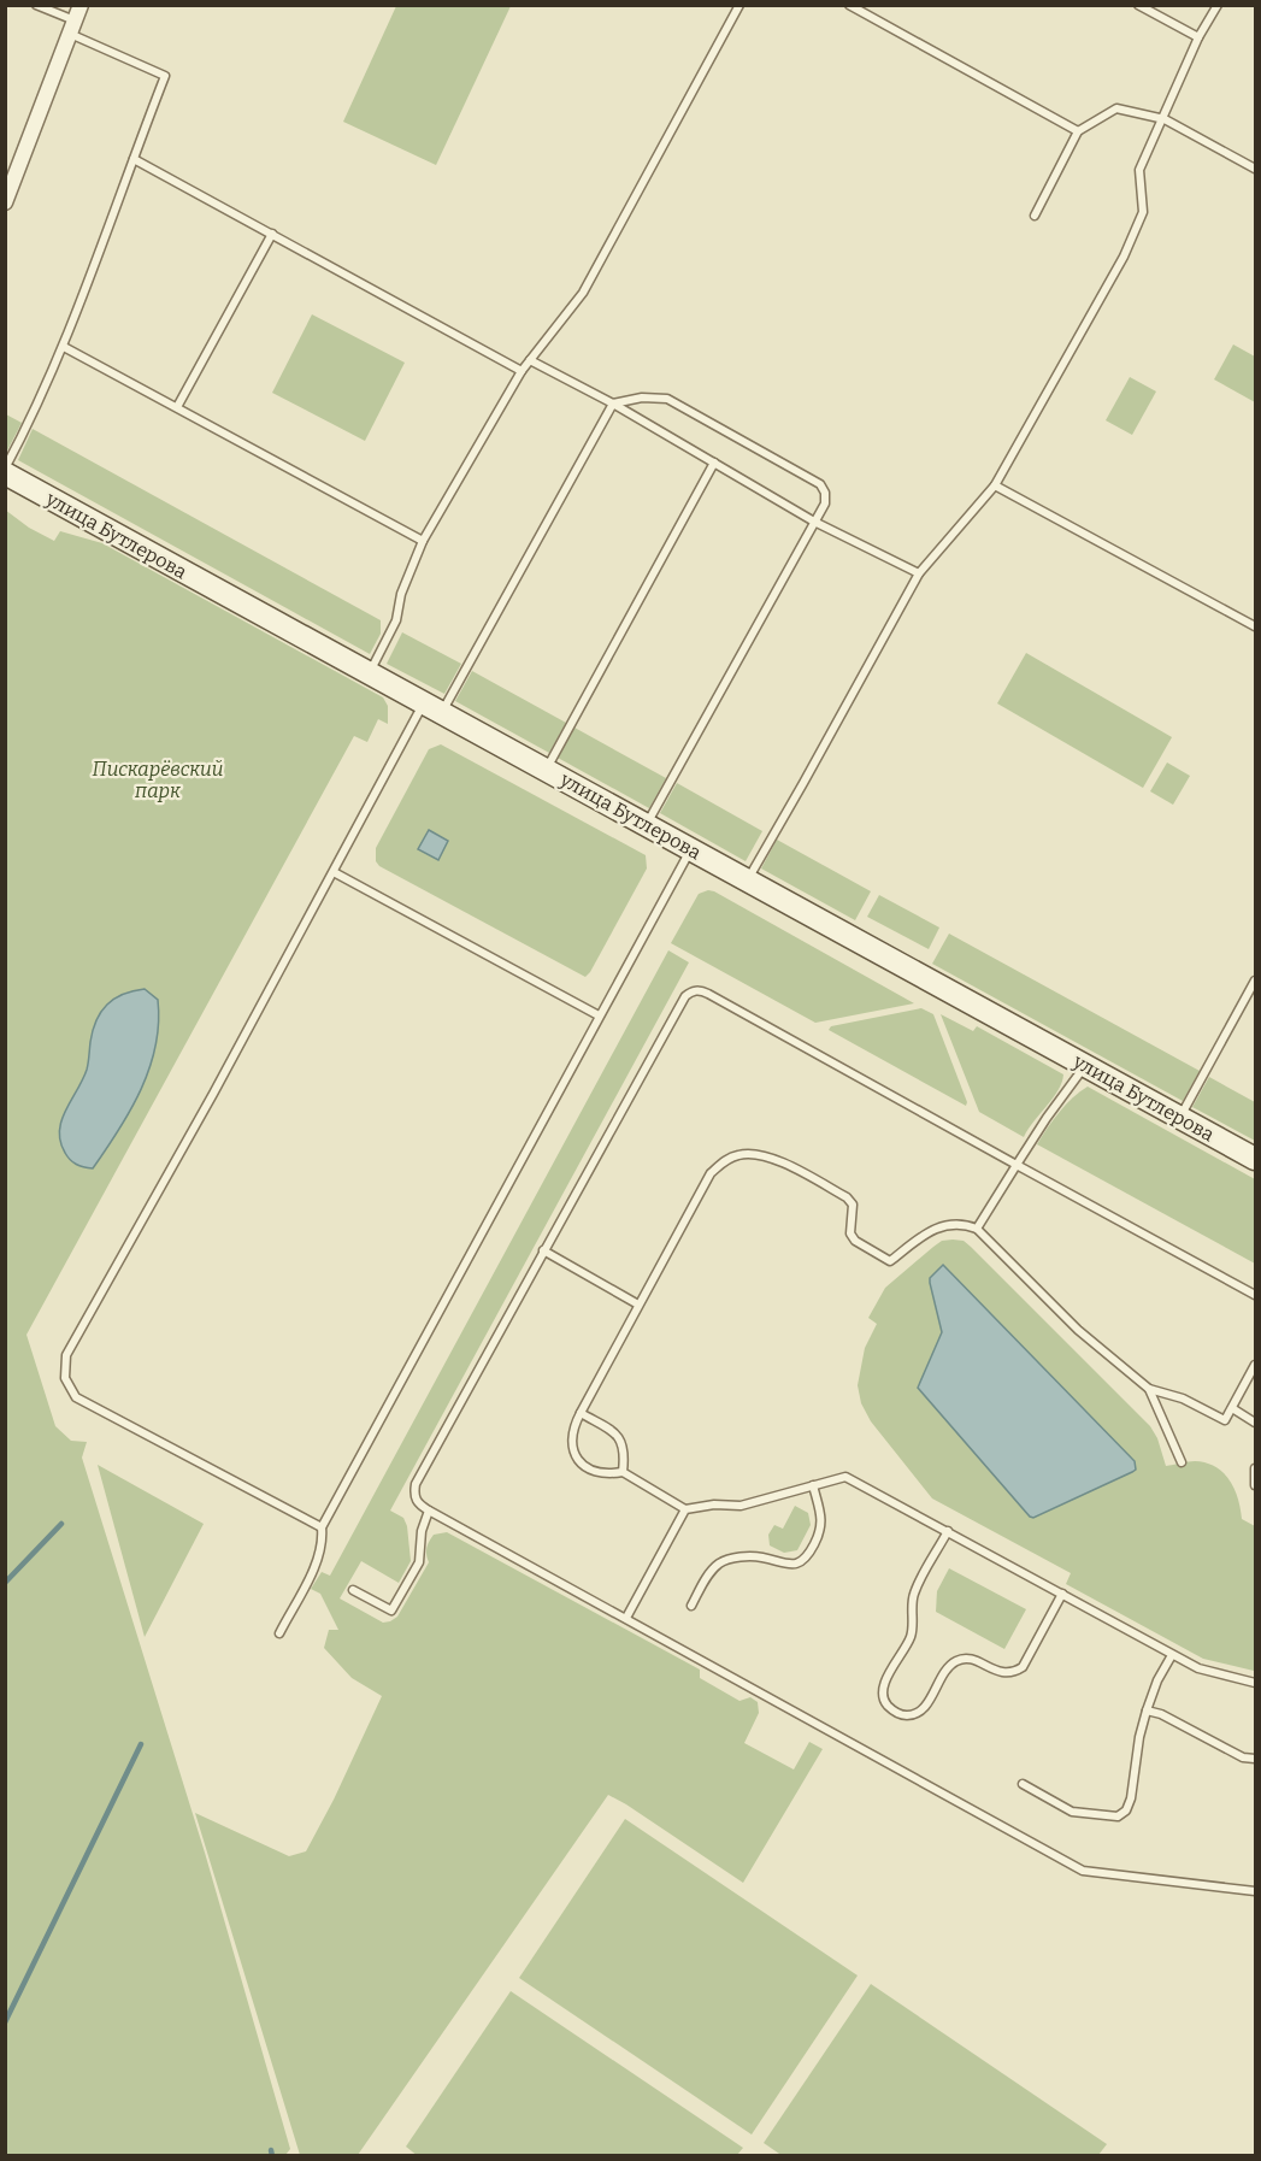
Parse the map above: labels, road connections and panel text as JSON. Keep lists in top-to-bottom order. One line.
{"streets":{"street":["улица Бутлерова"]},"parks":["Пискарёвский парк"]}
